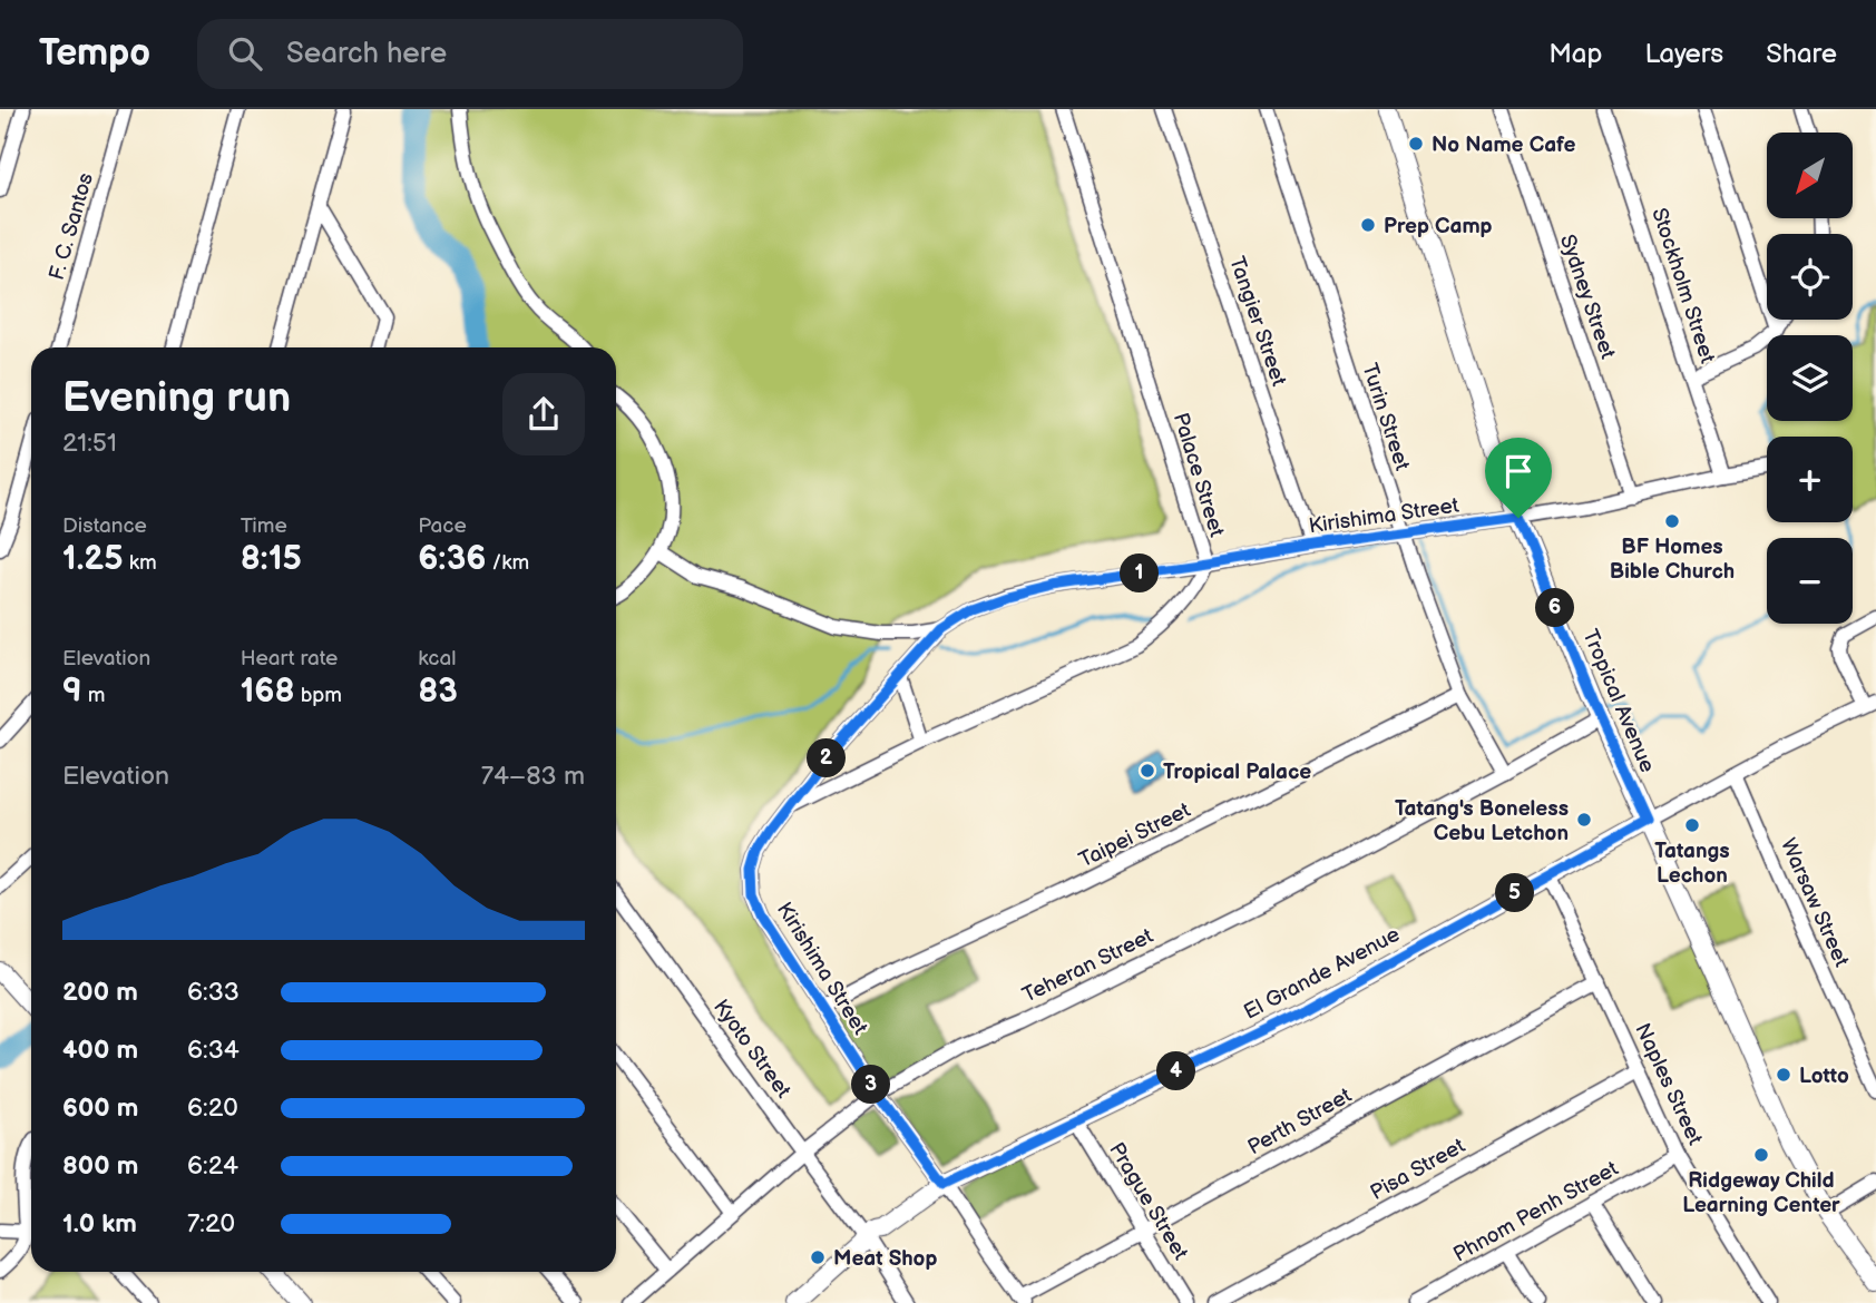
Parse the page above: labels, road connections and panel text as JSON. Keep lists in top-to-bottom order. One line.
{"streets":{"street":["F. C. Santos","Stockholm Street","Sydney Street","Tangier Street","Turin Street","Palace Street","Kirishima Street","Tropical Avenue","Taipei Street","Warsaw Street","Teheran Street","El Grande Avenue","Kyoto Street","Naples Street","Perth Street","Pisa Street","Prague Street","Phnom Penh Street"]},"crossings":[["Stockholm Street","Kirishima Street"],["Sydney Street","Kirishima Street"],["Tangier Street","Kirishima Street"],["Turin Street","Kirishima Street"],["Turin Street","Taipei Street"],["Turin Street","Teheran Street"],["Palace Street","Kirishima Street"],["Kirishima Street","Tropical Avenue"],["Kirishima Street","Taipei Street"],["Kirishima Street","Teheran Street"],["Kirishima Street","El Grande Avenue"],["Kirishima Street","Perth Street"],["Tropical Avenue","Teheran Street"],["Tropical Avenue","El Grande Avenue"],["Warsaw Street","El Grande Avenue"],["Teheran Street","Kyoto Street"],["El Grande Avenue","Kyoto Street"],["El Grande Avenue","Naples Street"],["El Grande Avenue","Prague Street"],["Naples Street","Perth Street"],["Naples Street","Pisa Street"],["Naples Street","Phnom Penh Street"],["Perth Street","Prague Street"]],"places":["No Name Cafe","Prep Camp","BF Homes Bible Church","Tropical Palace","Tatang's Boneless Cebu Letchon","Tatangs Lechon","Lotto","Ridgeway Child Learning Center","Meat Shop"],"north":"bottom left","page":{"header":"Tempo","search":"Search here","nav":["Map","Layers","Share"],"map_buttons":["+","−"],"heading":["Evening run","21:51"],"stats":[["Distance","1.25 km"],["Time","8:15"],["Pace","6:36 /km"],["Elevation","9 m"],["Heart rate","168 bpm"],["kcal","83"]],"pins":["1","6","2","5","4","3"],"chart":["Elevation","74–83 m"],"list":[{"name":"200 m","note":"6:33"},{"name":"400 m","note":"6:34"},{"name":"600 m","note":"6:20"},{"name":"800 m","note":"6:24"},{"name":"1.0 km","note":"7:20"}]}}
